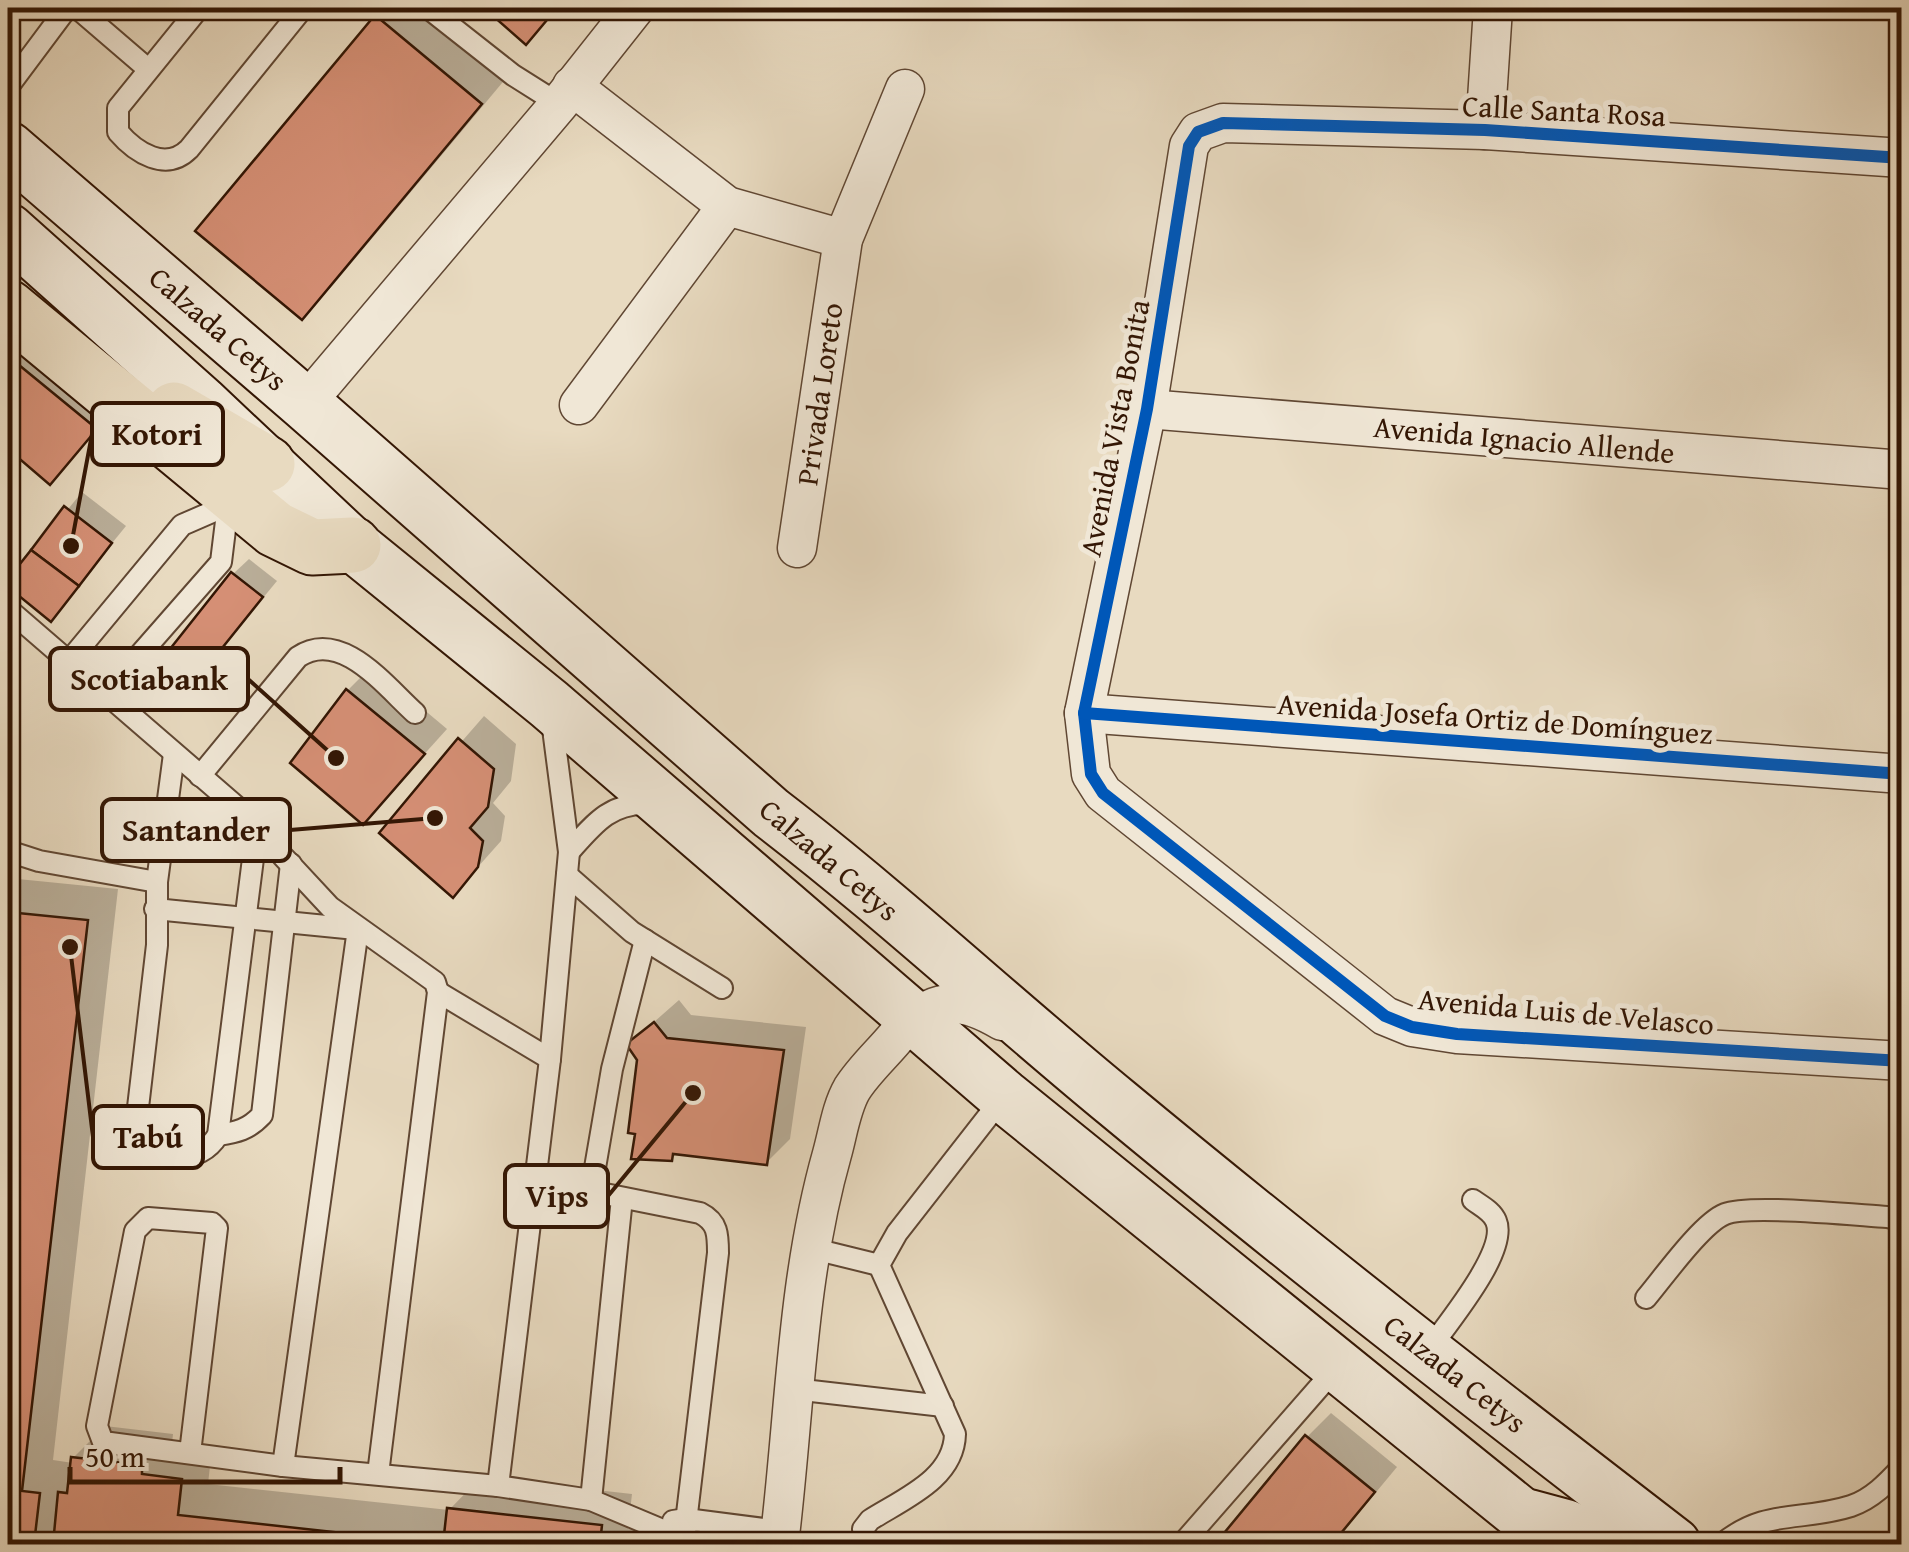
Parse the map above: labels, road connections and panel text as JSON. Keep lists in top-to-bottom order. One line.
{"streets":{"main road":["Calzada Cetys"],"street":["Calle Santa Rosa","Privada Loreto","Avenida Vista Bonita","Avenida Ignacio Allende","Avenida Josefa Ortiz de Domínguez","Avenida Luis de Velasco"]},"crossings":[["Calle Santa Rosa","Avenida Vista Bonita"],["Avenida Vista Bonita","Avenida Ignacio Allende"],["Avenida Vista Bonita","Avenida Josefa Ortiz de Domínguez"],["Avenida Vista Bonita","Avenida Luis de Velasco"]],"places":["Kotori","Scotiabank","Santander","Tabú","Vips"],"scale_bar":"50 m"}
